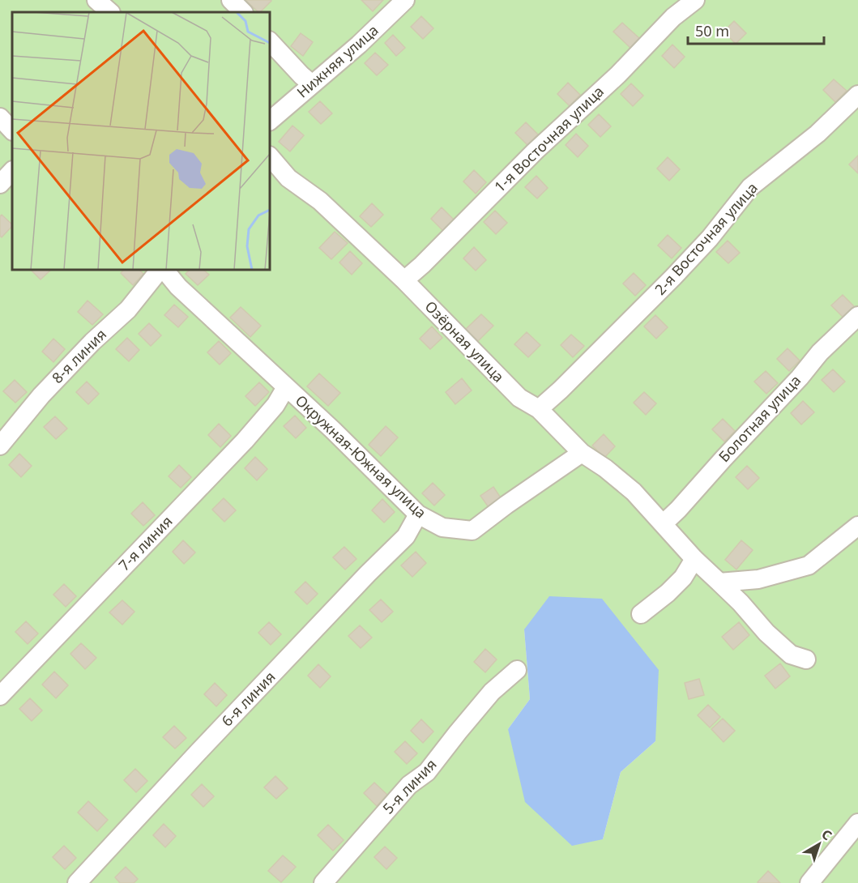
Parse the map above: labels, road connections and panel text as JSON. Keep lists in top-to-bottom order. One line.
{"streets":{"street":["Нижняя улица","1-я Восточная улица","2-я Восточная улица","Озёрная улица","8-я линия","Болотная улица","Окружная-Южная улица","7-я линия","6-я линия","5-я линия"]},"crossings":[["1-я Восточная улица","Озёрная улица"],["2-я Восточная улица","Озёрная улица"],["Озёрная улица","Болотная улица"],["Озёрная улица","Окружная-Южная улица"],["Окружная-Южная улица","7-я линия"],["Окружная-Южная улица","6-я линия"]],"scale_bar":"50 m","north":"top right"}
